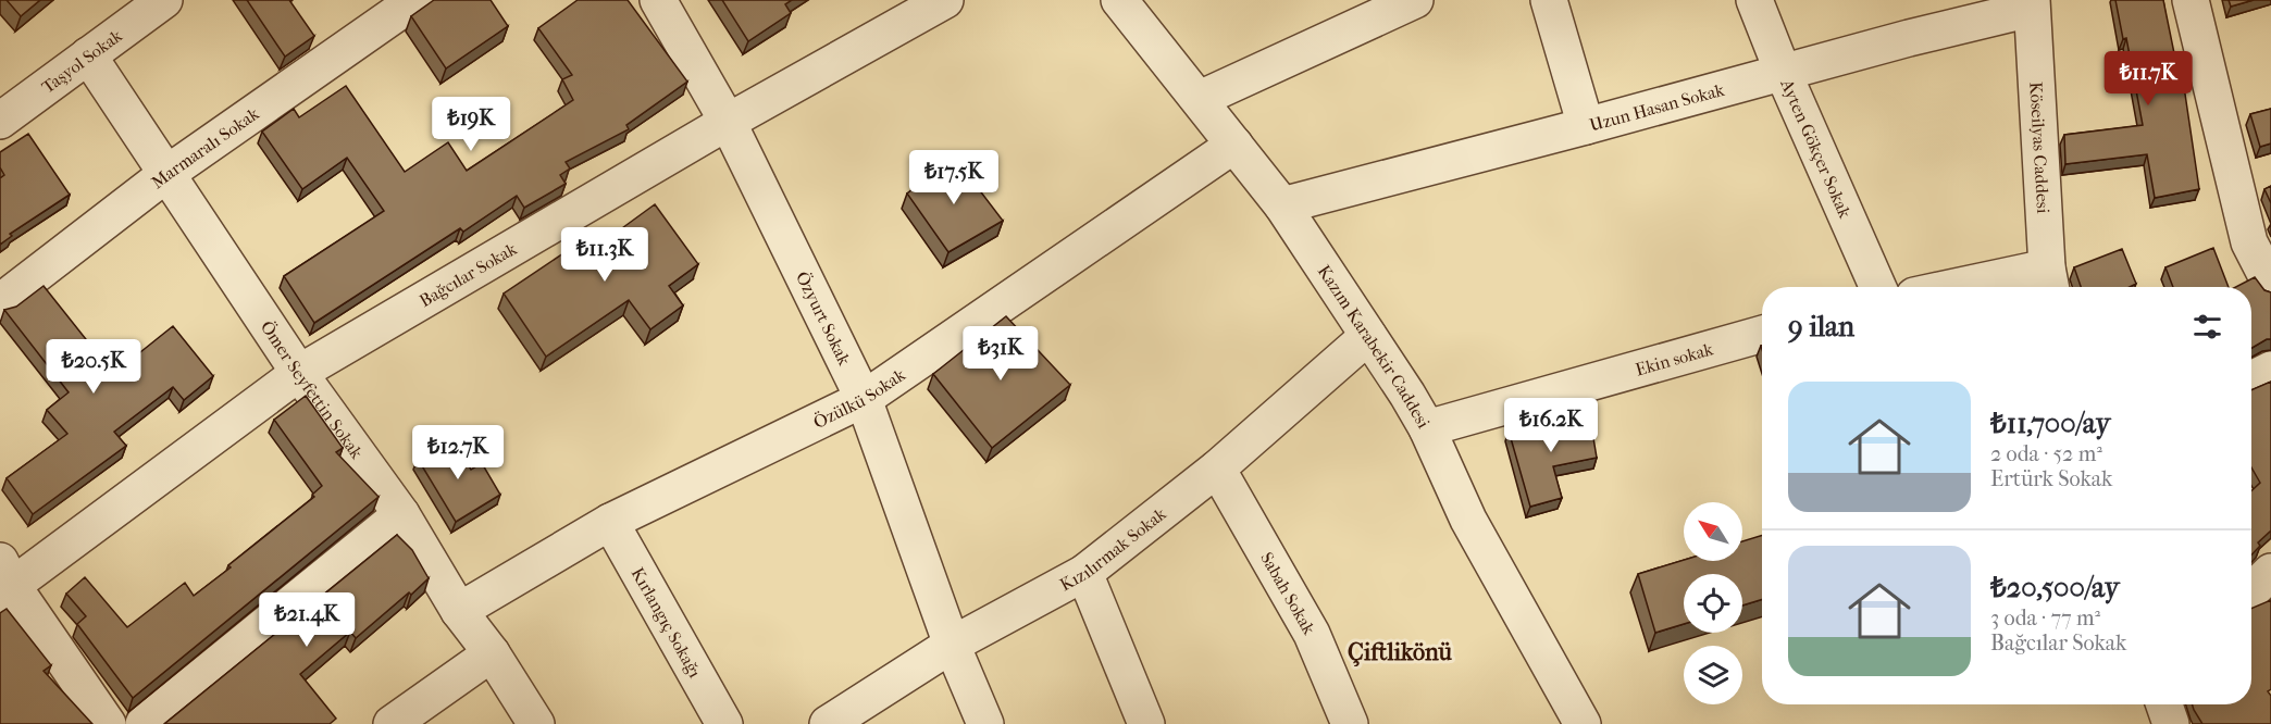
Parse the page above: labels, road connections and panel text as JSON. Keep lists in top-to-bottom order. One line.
{"streets":{"street":["Taşyol Sokak","Uzun Hasan Sokak","Marmaralı Sokak","Ayten Gökçer Sokak","Köseilyas Caddesi","Bağcılar Sokak","Özyurt Sokak","Kazım Karabekir Caddesi","Ekin sokak","Ömer Seyfettin Sokak","Özülkü Sokak","Kızılırmak Sokak","Sabah Sokak","Kırlangıç Sokağı"]},"crossings":[["Taşyol Sokak","Ömer Seyfettin Sokak"],["Uzun Hasan Sokak","Ayten Gökçer Sokak"],["Uzun Hasan Sokak","Köseilyas Caddesi"],["Uzun Hasan Sokak","Kazım Karabekir Caddesi"],["Marmaralı Sokak","Ömer Seyfettin Sokak"],["Bağcılar Sokak","Özyurt Sokak"],["Bağcılar Sokak","Ömer Seyfettin Sokak"],["Özyurt Sokak","Özülkü Sokak"],["Özyurt Sokak","Kızılırmak Sokak"],["Kazım Karabekir Caddesi","Ekin sokak"],["Kazım Karabekir Caddesi","Özülkü Sokak"],["Kazım Karabekir Caddesi","Kızılırmak Sokak"],["Ömer Seyfettin Sokak","Özülkü Sokak"],["Özülkü Sokak","Kırlangıç Sokağı"],["Kızılırmak Sokak","Sabah Sokak"]],"districts":["Çiftlikönü"],"north":"top left","page":{"price":["₺11.7K","₺19K","₺17.5K","₺11.3K","₺31K","₺20.5K","₺16.2K","₺12.7K","₺21.4K"],"heading":"9 ilan","list":[{"name":"₺11,700/ay","note":"2 oda · 52 m² · Ertürk Sokak"},{"name":"₺20,500/ay","note":"3 oda · 77 m² · Bağcılar Sokak"}]}}
